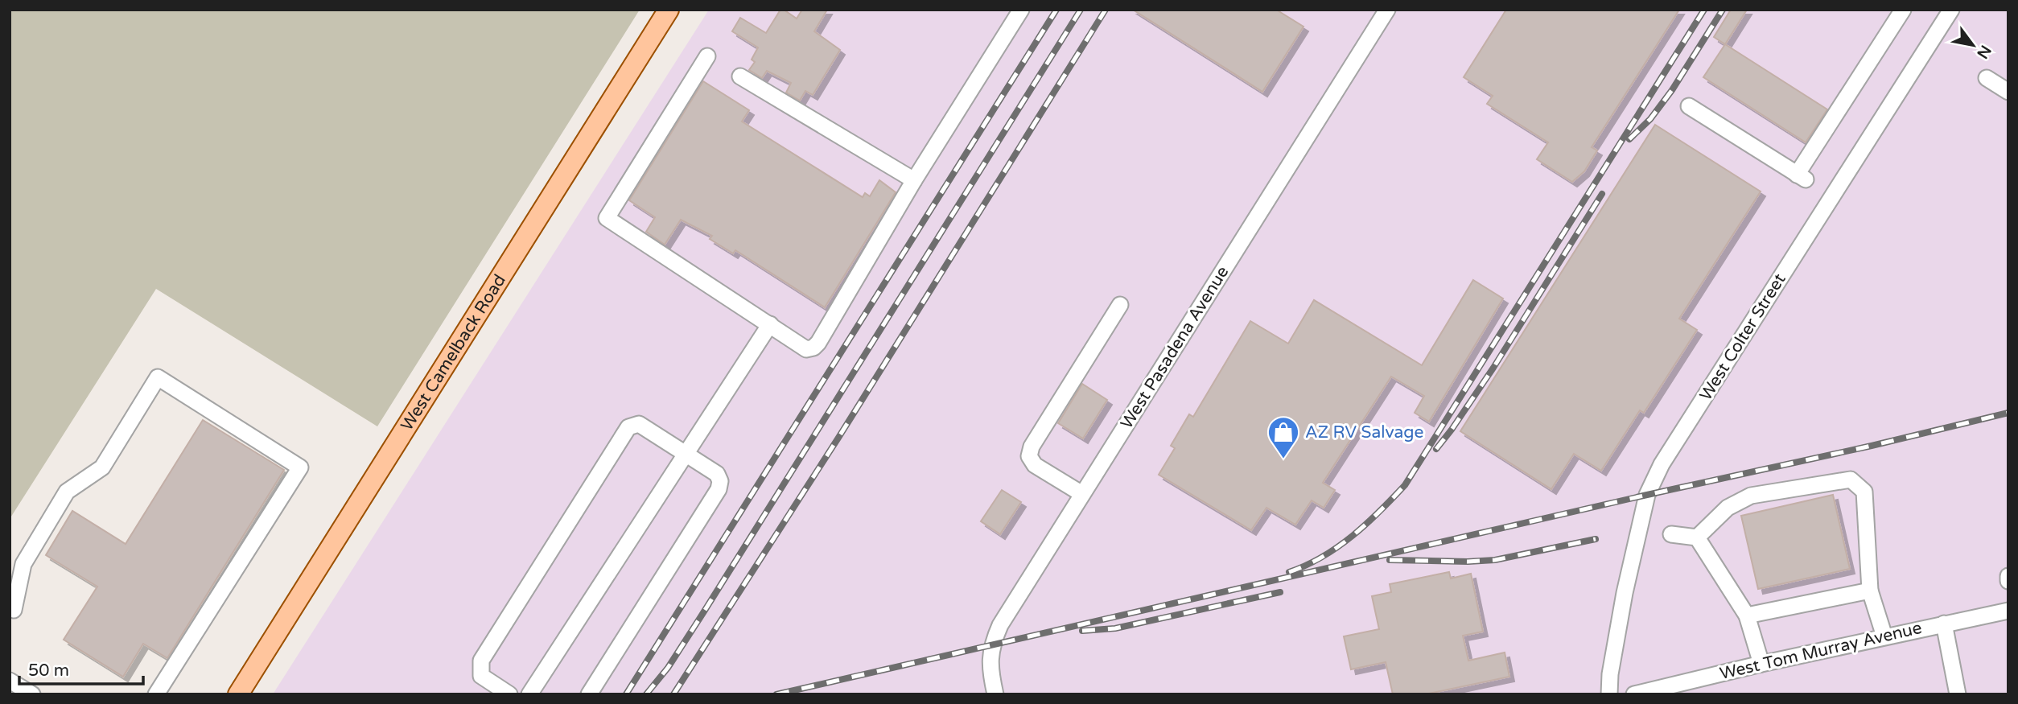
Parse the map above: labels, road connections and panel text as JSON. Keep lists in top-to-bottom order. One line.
{"streets":{"main road":["West Camelback Road"],"street":["West Colter Street","West Pasadena Avenue","West Tom Murray Avenue"]},"places":{"shop":["AZ RV Salvage"]},"scale_bar":"50 m","north":"bottom right"}
